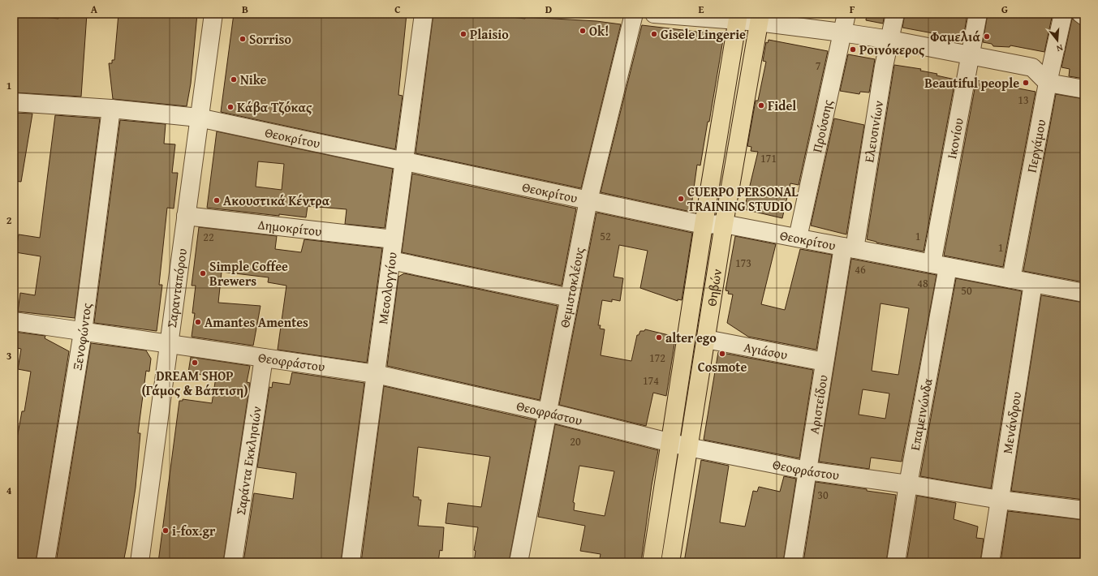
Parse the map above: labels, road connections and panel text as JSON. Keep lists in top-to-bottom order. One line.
{"streets":{"main road":["Θηβών"],"street":["Προύσσης","Ελευσινίων","Θεοκρίτου","Ικονίου","Περγάμου","Δημοκρίτου","Θεμιστοκλέους","Σαρανταπόρου","Μεσολογγίου","Ξενοφώντος","Αγιάσου","Θεοφράστου","Αριστείδου","Επαμεινώνδα","Μενάνδρου","Σαράντα Εκκλησιών"]},"crossings":[["Προύσσης","Θεοκρίτου"],["Ελευσινίων","Θεοκρίτου"],["Ελευσινίων","Αριστείδου"],["Θεοκρίτου","Ικονίου"],["Θεοκρίτου","Περγάμου"],["Θεοκρίτου","Θεμιστοκλέους"],["Θεοκρίτου","Σαρανταπόρου"],["Θεοκρίτου","Μεσολογγίου"],["Θεοκρίτου","Θηβών"],["Θεοκρίτου","Ξενοφώντος"],["Θεοκρίτου","Αριστείδου"],["Θεοκρίτου","Επαμεινώνδα"],["Θεοκρίτου","Μενάνδρου"],["Ικονίου","Επαμεινώνδα"],["Δημοκρίτου","Σαρανταπόρου"],["Δημοκρίτου","Μεσολογγίου"],["Θεμιστοκλέους","Θεοφράστου"],["Σαρανταπόρου","Θεοφράστου"],["Μεσολογγίου","Θεοφράστου"],["Θηβών","Αγιάσου"],["Θηβών","Θεοφράστου"],["Ξενοφώντος","Θεοφράστου"],["Αγιάσου","Αριστείδου"],["Θεοφράστου","Αριστείδου"],["Θεοφράστου","Επαμεινώνδα"],["Θεοφράστου","Μενάνδρου"],["Θεοφράστου","Σαράντα Εκκλησιών"]],"places":["Ok!","Plaisio","Gisele Lingerie","Φαμελιά","Sorriso","Ροινόκερος","Nike","Beautiful people","Fidel","Κάβα Τζόκας","CUERPO PERSONAL TRAINING STUDIO","Ακουστικά Κέντρα","Simple Coffee Brewers","Amantes Amentes","alter ego","Cosmote","DREAM SHOP (Γάμος & Βάπτιση)","i-fox.gr"],"house_numbers":["7","13","171","52","1","22","1","173","46","48","50","172","174","20","30"],"north":"bottom","grid":{"columns":["A","B","C","D","E","F","G"],"rows":["1","2","3","4"]}}
